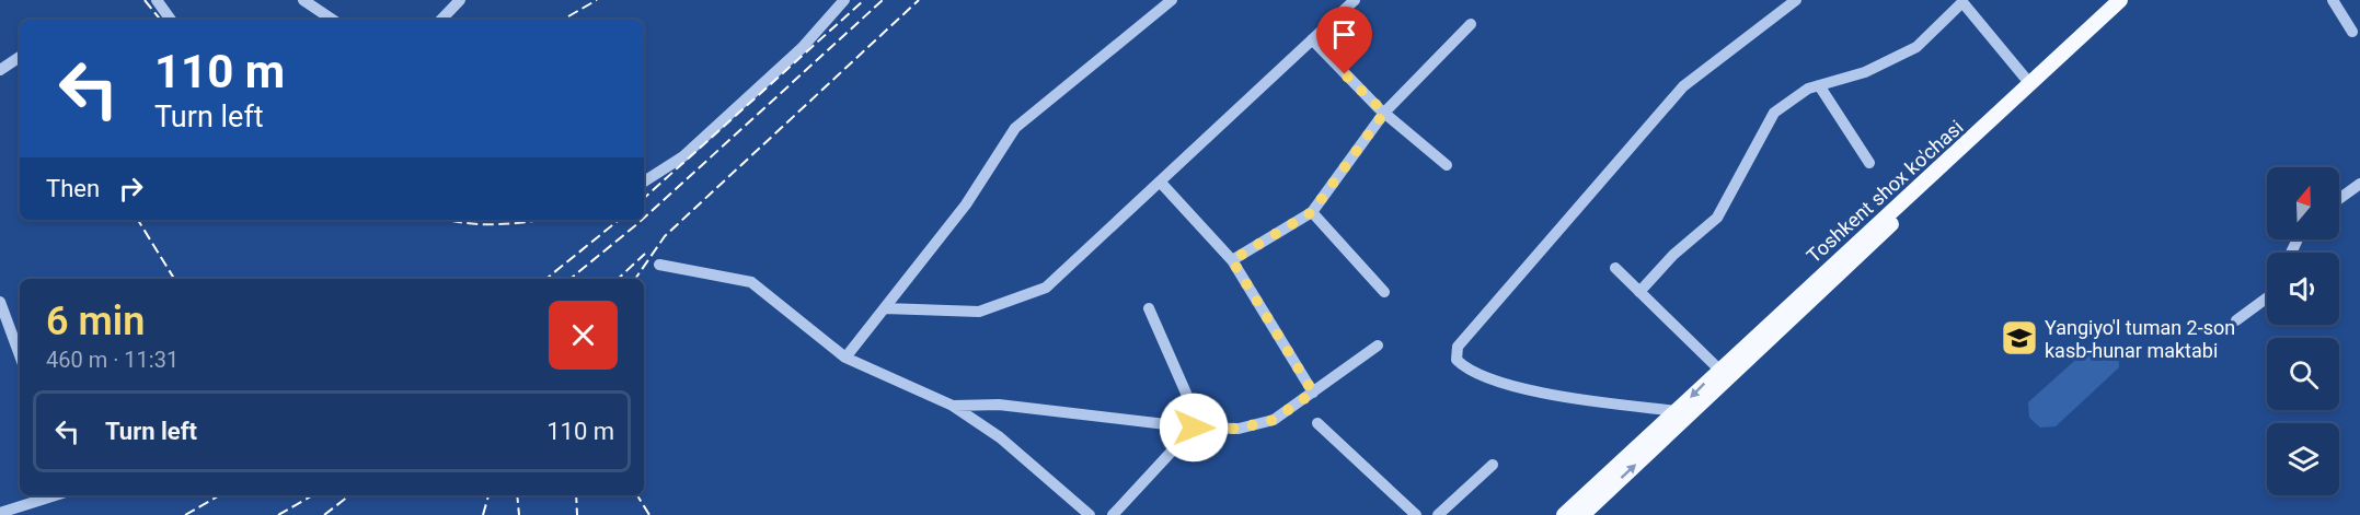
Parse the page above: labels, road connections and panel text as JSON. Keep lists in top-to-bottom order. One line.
{"streets":{"main road":["Toshkent shox ko'chasi"]},"places":{"school or university":["Yangiyo'l tuman 2-son kasb-hunar maktabi"]},"north":"top","page":{"turn":["110 m","Turn left"],"then":"Then","heading":["6 min","460 m · 11:31"],"list":[{"name":"Turn left","value":"110 m"}]}}
